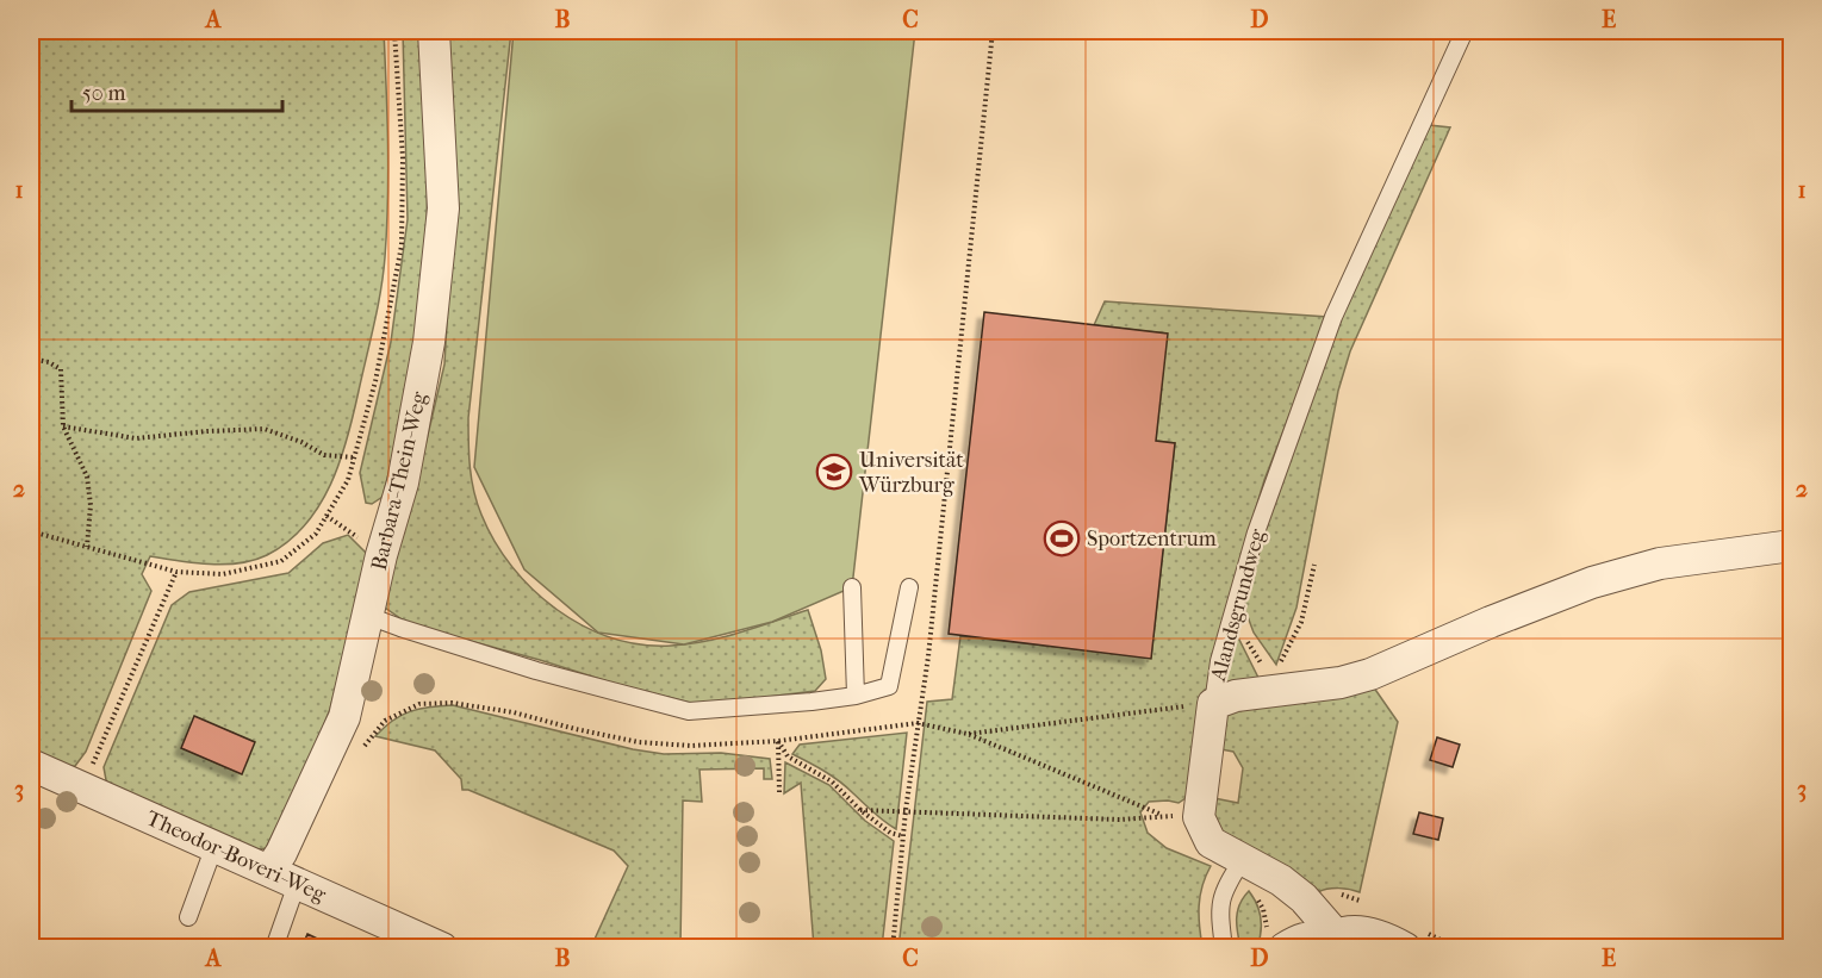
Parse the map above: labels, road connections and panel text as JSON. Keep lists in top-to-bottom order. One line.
{"streets":{"street":["Barbara-Thein-Weg","Alandsgrundweg","Theodor-Boveri-Weg"]},"crossings":[["Barbara-Thein-Weg","Theodor-Boveri-Weg"]],"places":{"school or university":["Universität Würzburg"],"sports":["Sportzentrum"]},"scale_bar":"50 m","grid":{"columns":["A","B","C","D","E"],"rows":["1","2","3"]}}
